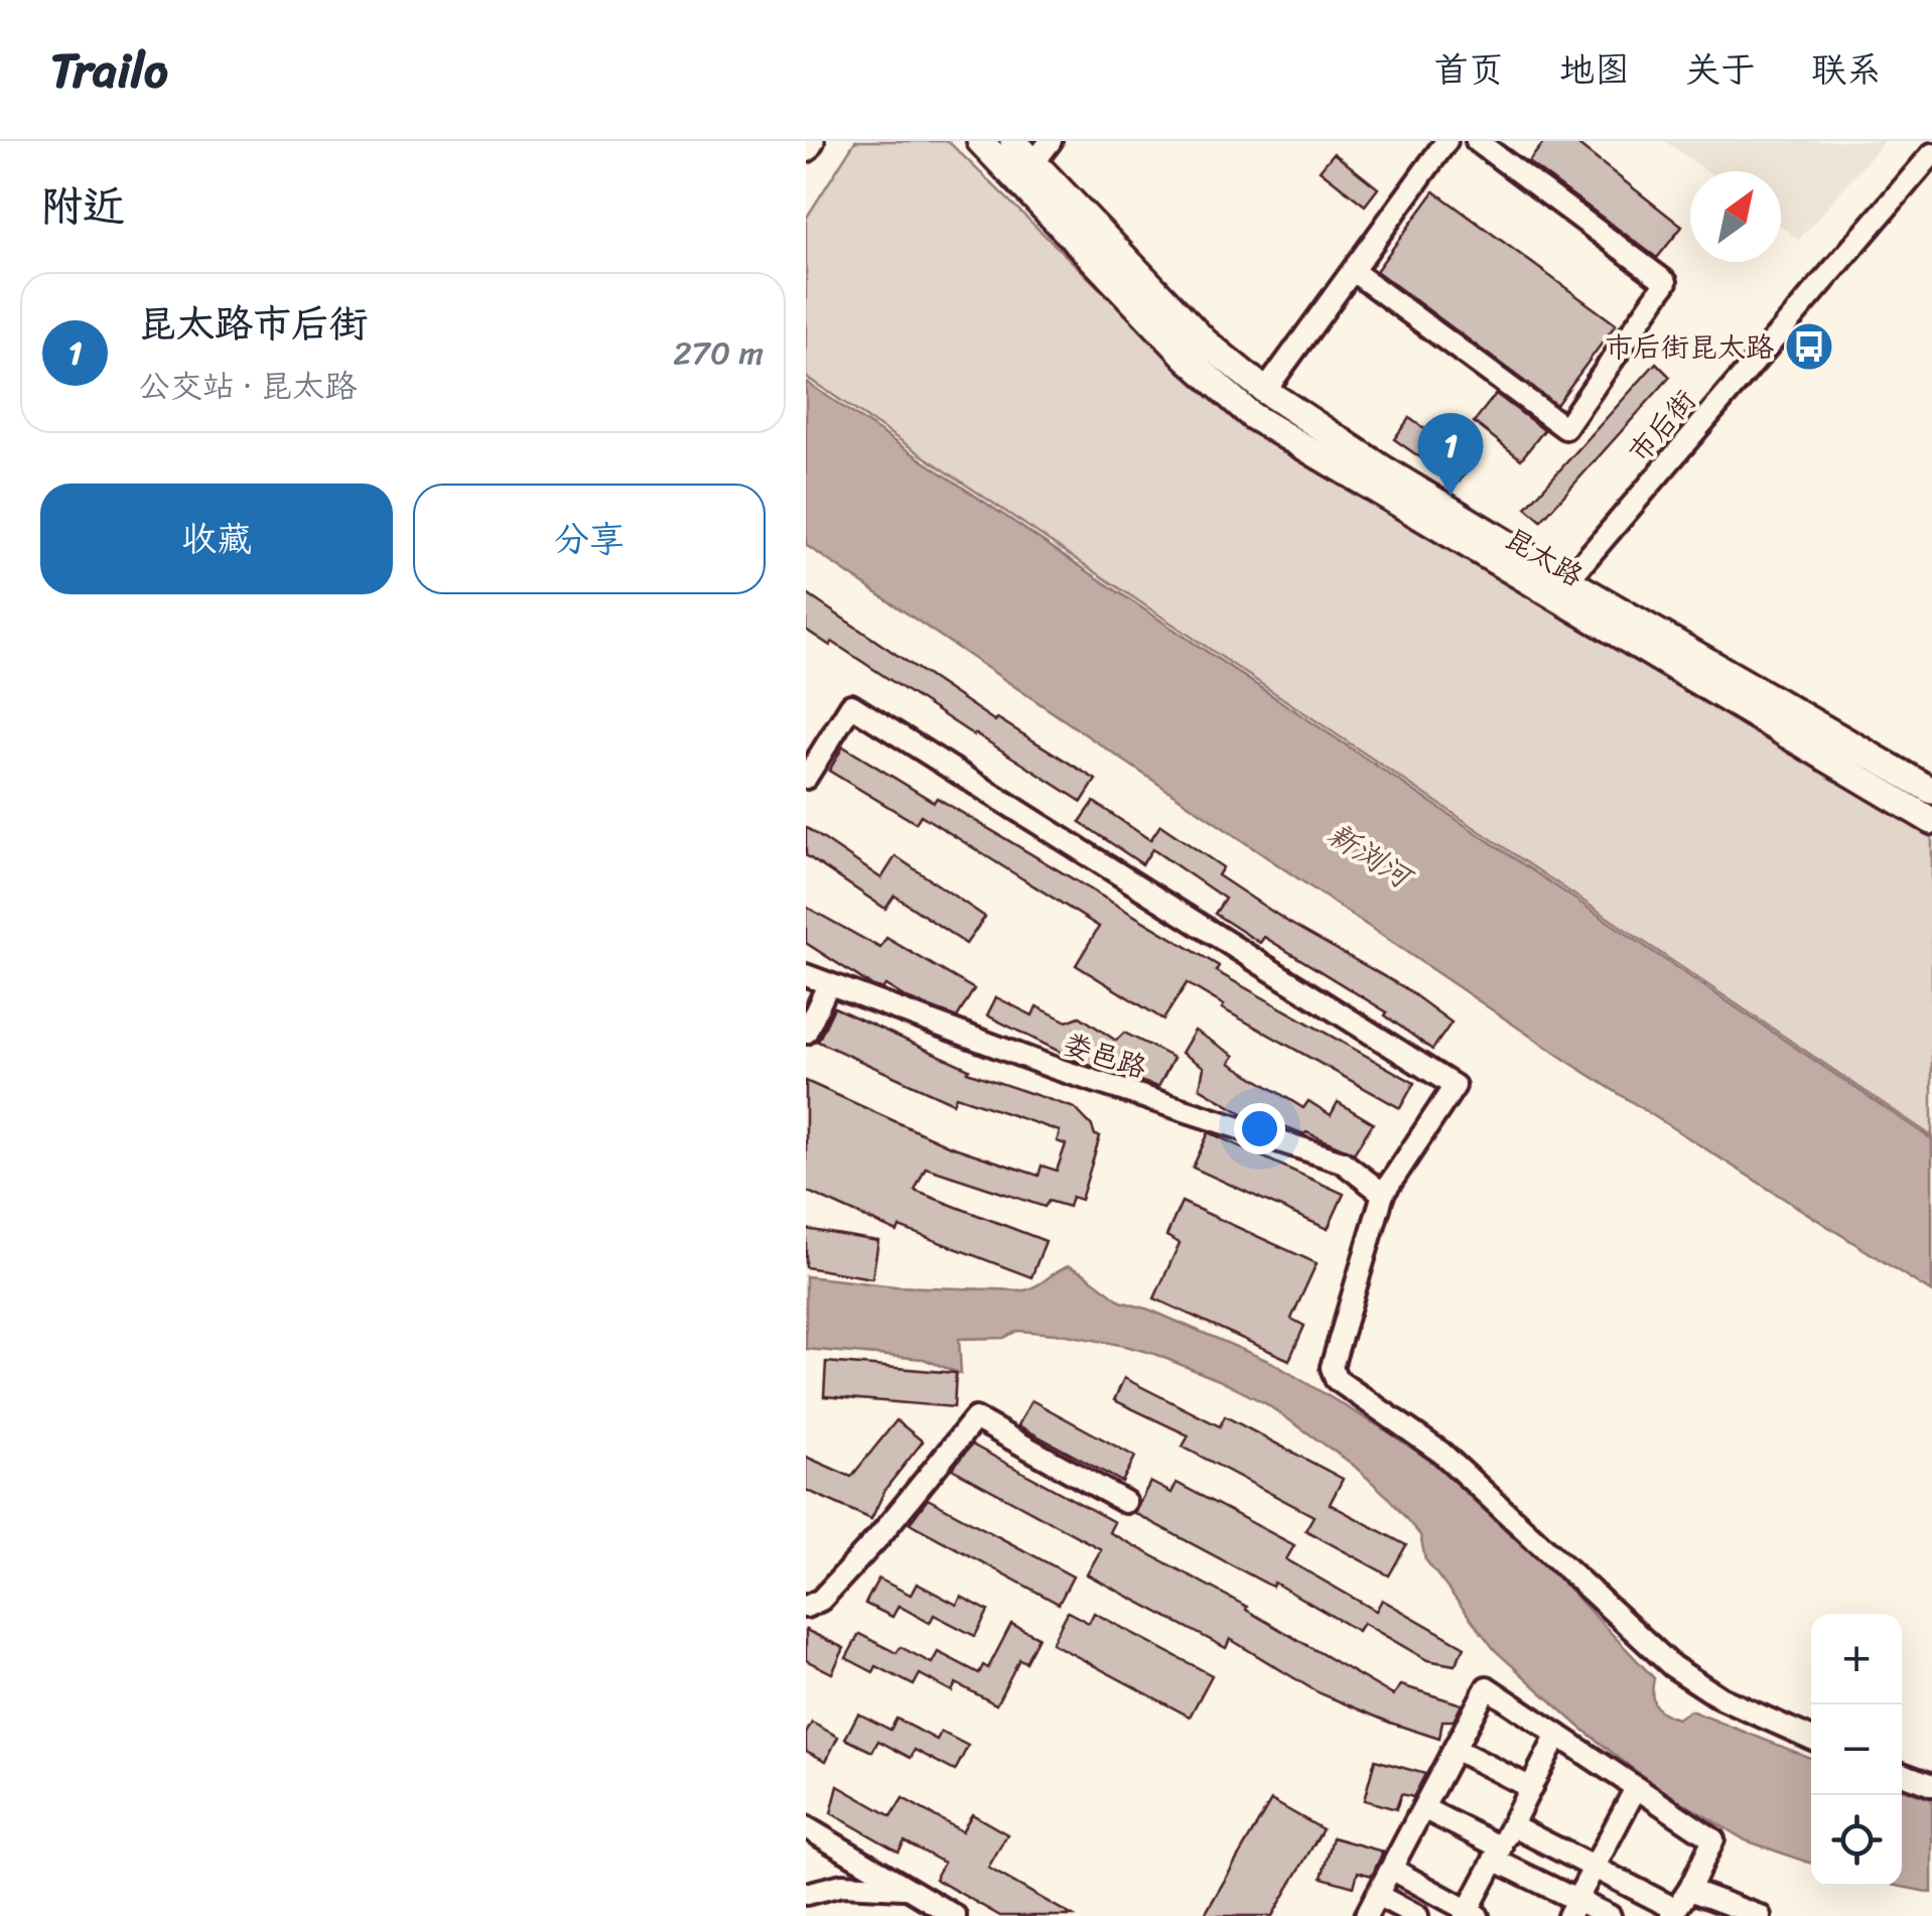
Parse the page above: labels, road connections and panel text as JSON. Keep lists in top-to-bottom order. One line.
{"streets":{"main road":["昆太路"],"street":["市后街","娄邑路"]},"crossings":[["市后街","昆太路"]],"water":["新浏河"],"places":{"bus stop":["市后街昆太路"]},"north":"top right","page":{"header":"Trailo","nav":["首页","地图","关于","联系"],"heading":"附近","list":[{"mark":"1","name":"昆太路市后街","note":"公交站 · 昆太路","value":"270 m"}],"pins":"1","buttons":["收藏","分享"],"map_buttons":["+","−"]}}
